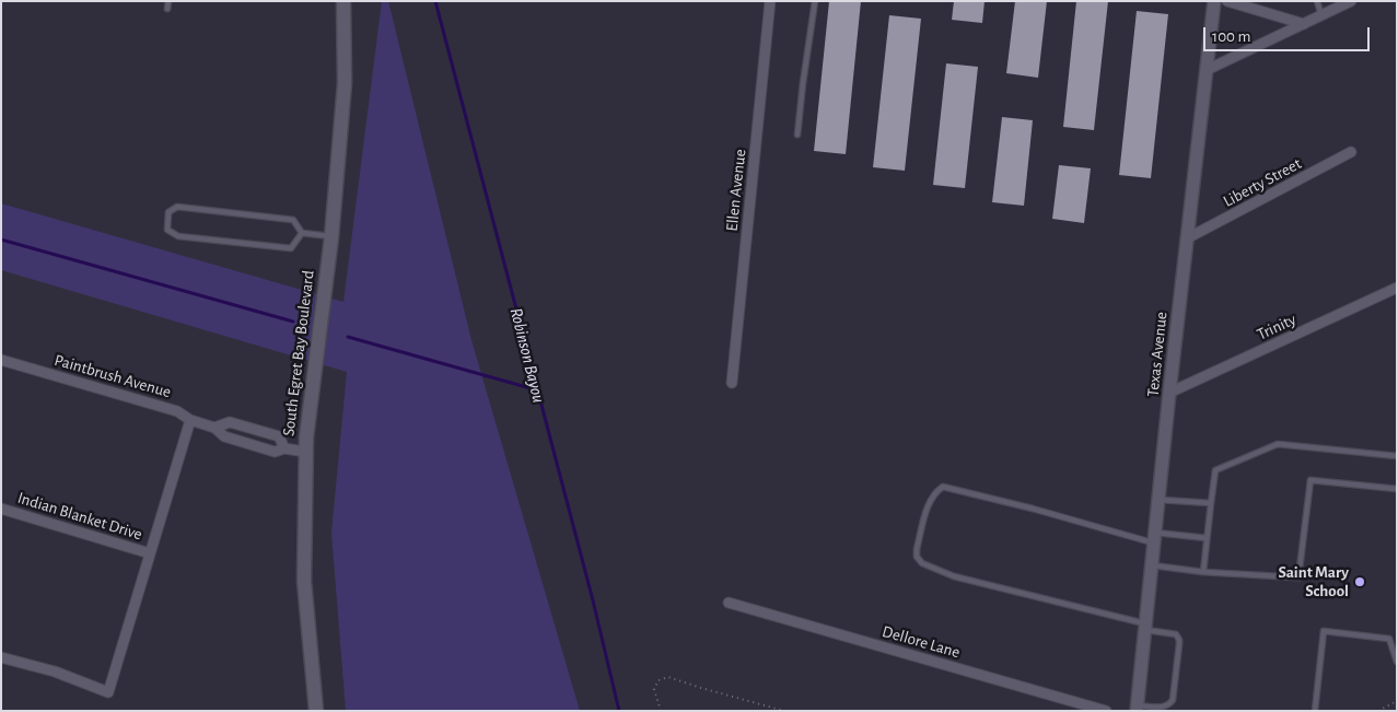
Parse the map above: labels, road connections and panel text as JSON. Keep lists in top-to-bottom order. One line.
{"streets":{"main road":["South Egret Bay Boulevard"],"street":["Liberty Street","Ellen Avenue","Trinity","Texas Avenue","Paintbrush Avenue","Indian Blanket Drive","Dellore Lane"]},"crossings":[["Liberty Street","Texas Avenue"],["Trinity","Texas Avenue"],["South Egret Bay Boulevard","Paintbrush Avenue"],["Paintbrush Avenue","Indian Blanket Drive"]],"water":["Robinson Bayou"],"places":["Saint Mary School"],"scale_bar":"100 m"}
